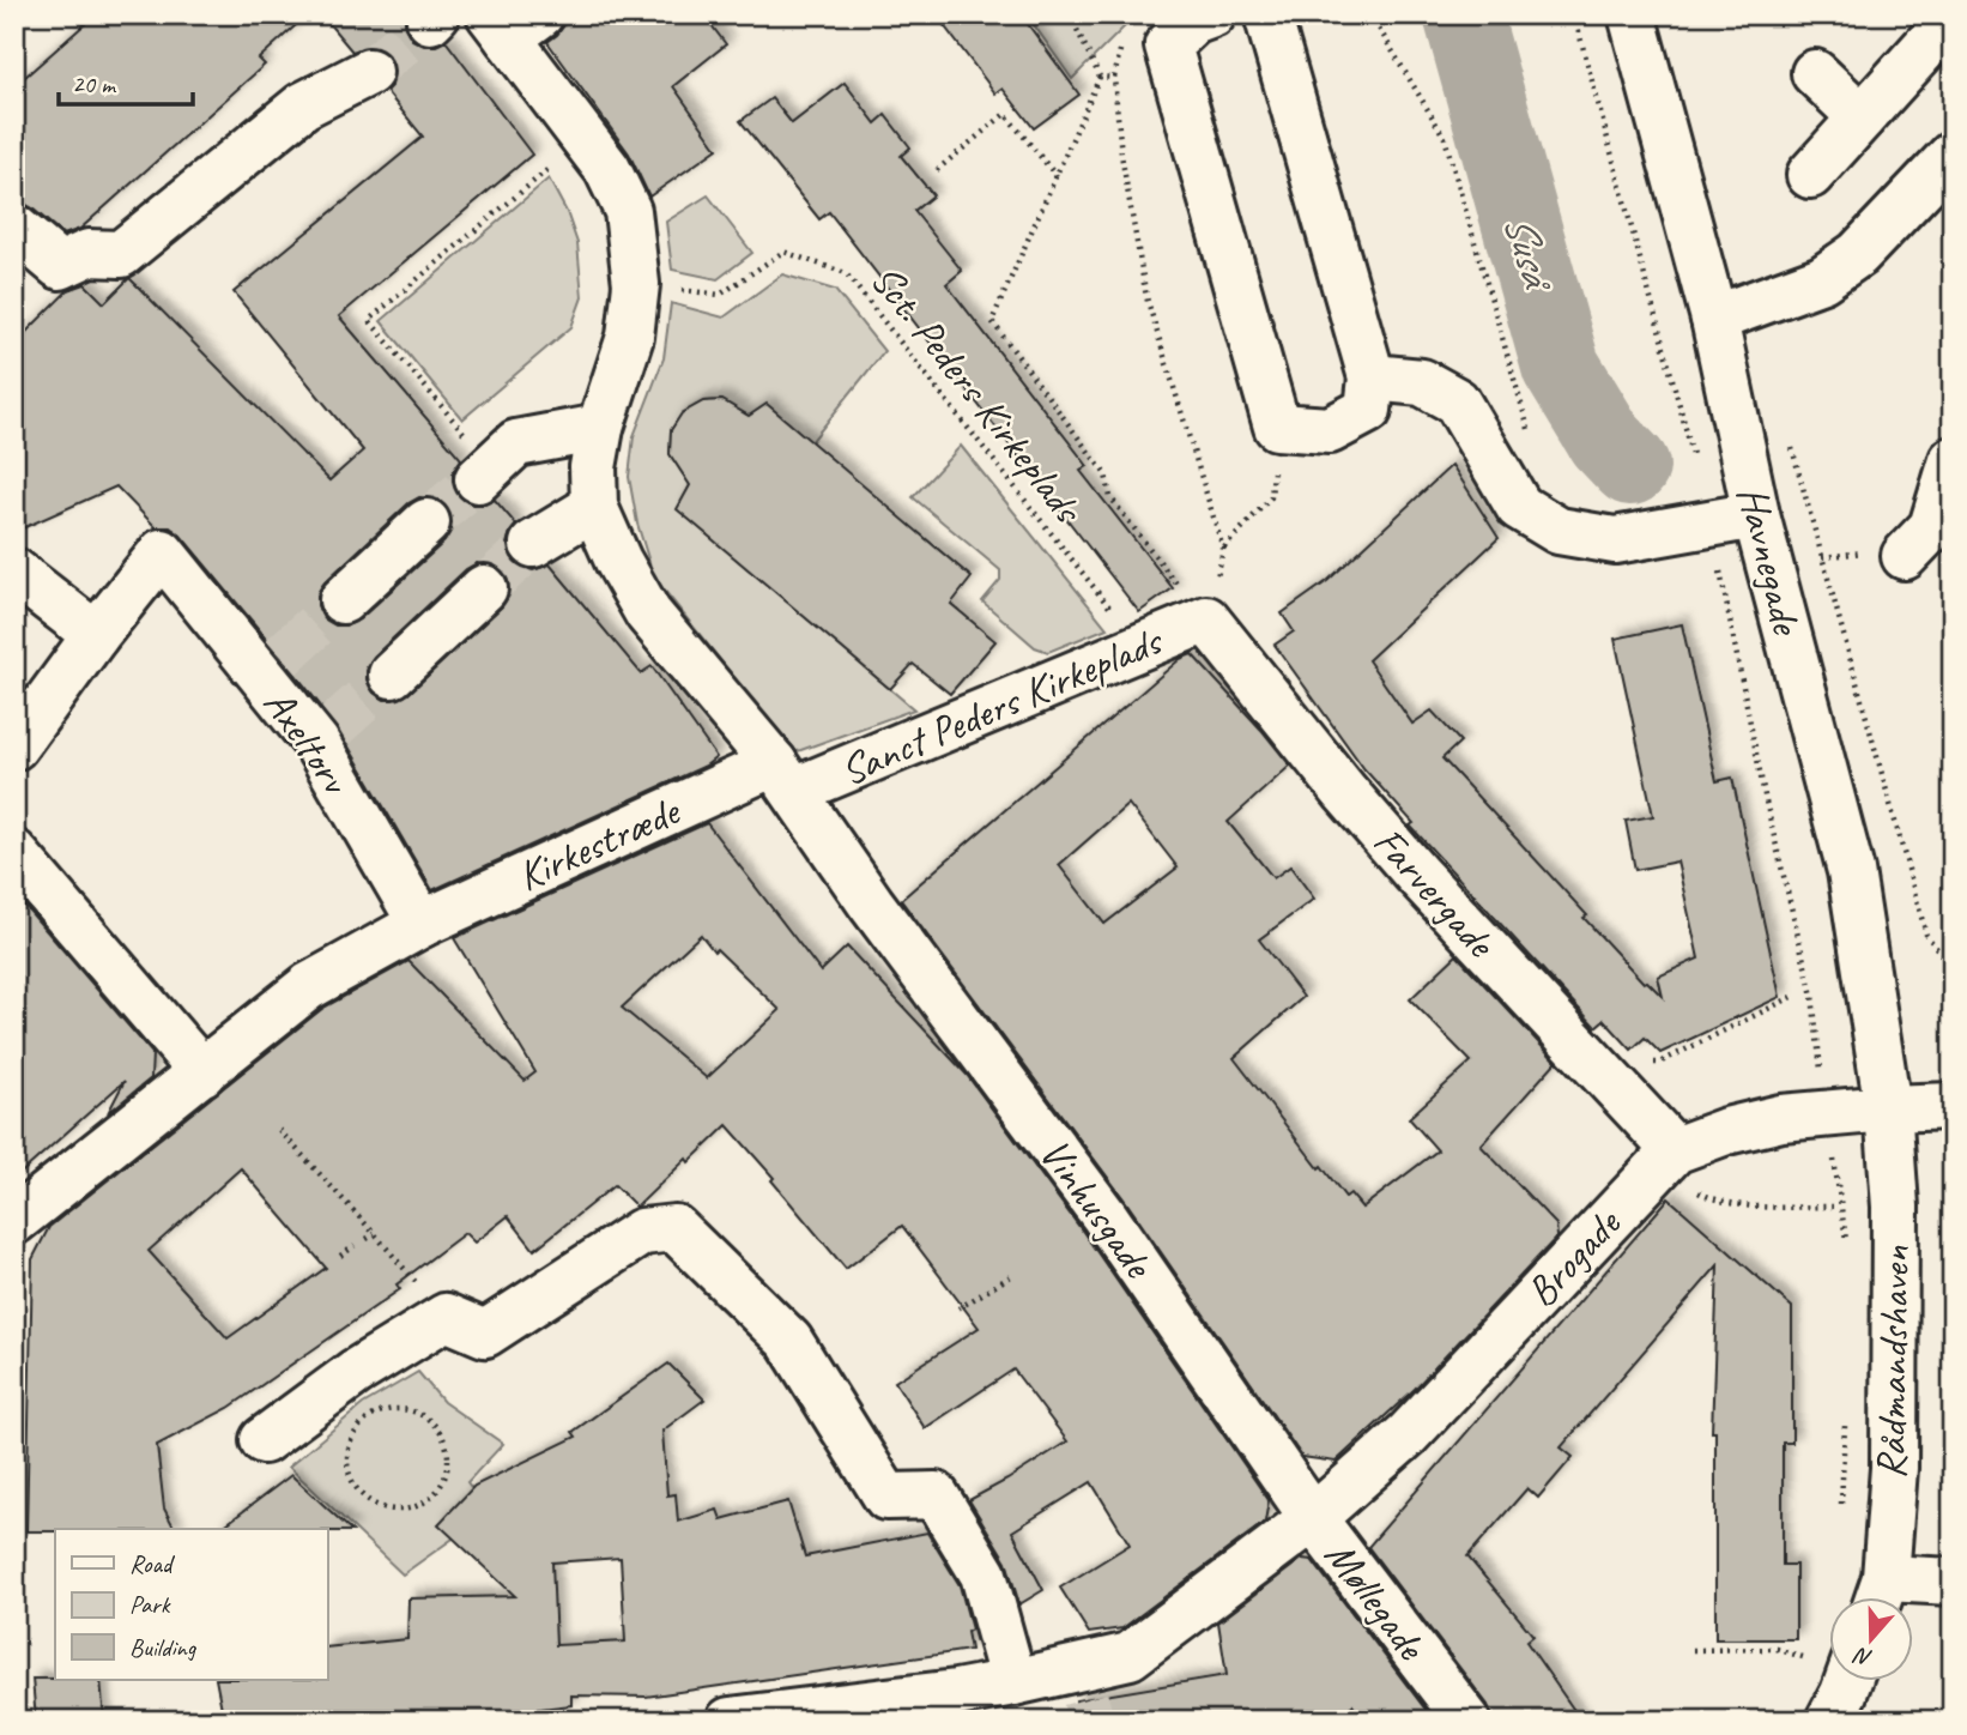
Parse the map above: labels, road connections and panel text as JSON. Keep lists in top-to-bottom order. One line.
{"streets":{"street":["Havnegade","Sanct Peders Kirkeplads","Axeltorv","Kirkestræde","Farvergade","Vinhusgade","Brogade","Rådmandshaven","Møllegade"],"path":["Sct. Peders Kirkeplads"]},"crossings":[["Sct. Peders Kirkeplads","Sanct Peders Kirkeplads"],["Havnegade","Brogade"],["Havnegade","Rådmandshaven"],["Sanct Peders Kirkeplads","Kirkestræde"],["Sanct Peders Kirkeplads","Farvergade"],["Sanct Peders Kirkeplads","Vinhusgade"],["Axeltorv","Kirkestræde"],["Farvergade","Brogade"],["Vinhusgade","Brogade"],["Vinhusgade","Møllegade"],["Brogade","Rådmandshaven"],["Brogade","Møllegade"]],"water":["Suså"],"legend":["Road","Park","Building"],"scale_bar":"20 m","north":"bottom"}
